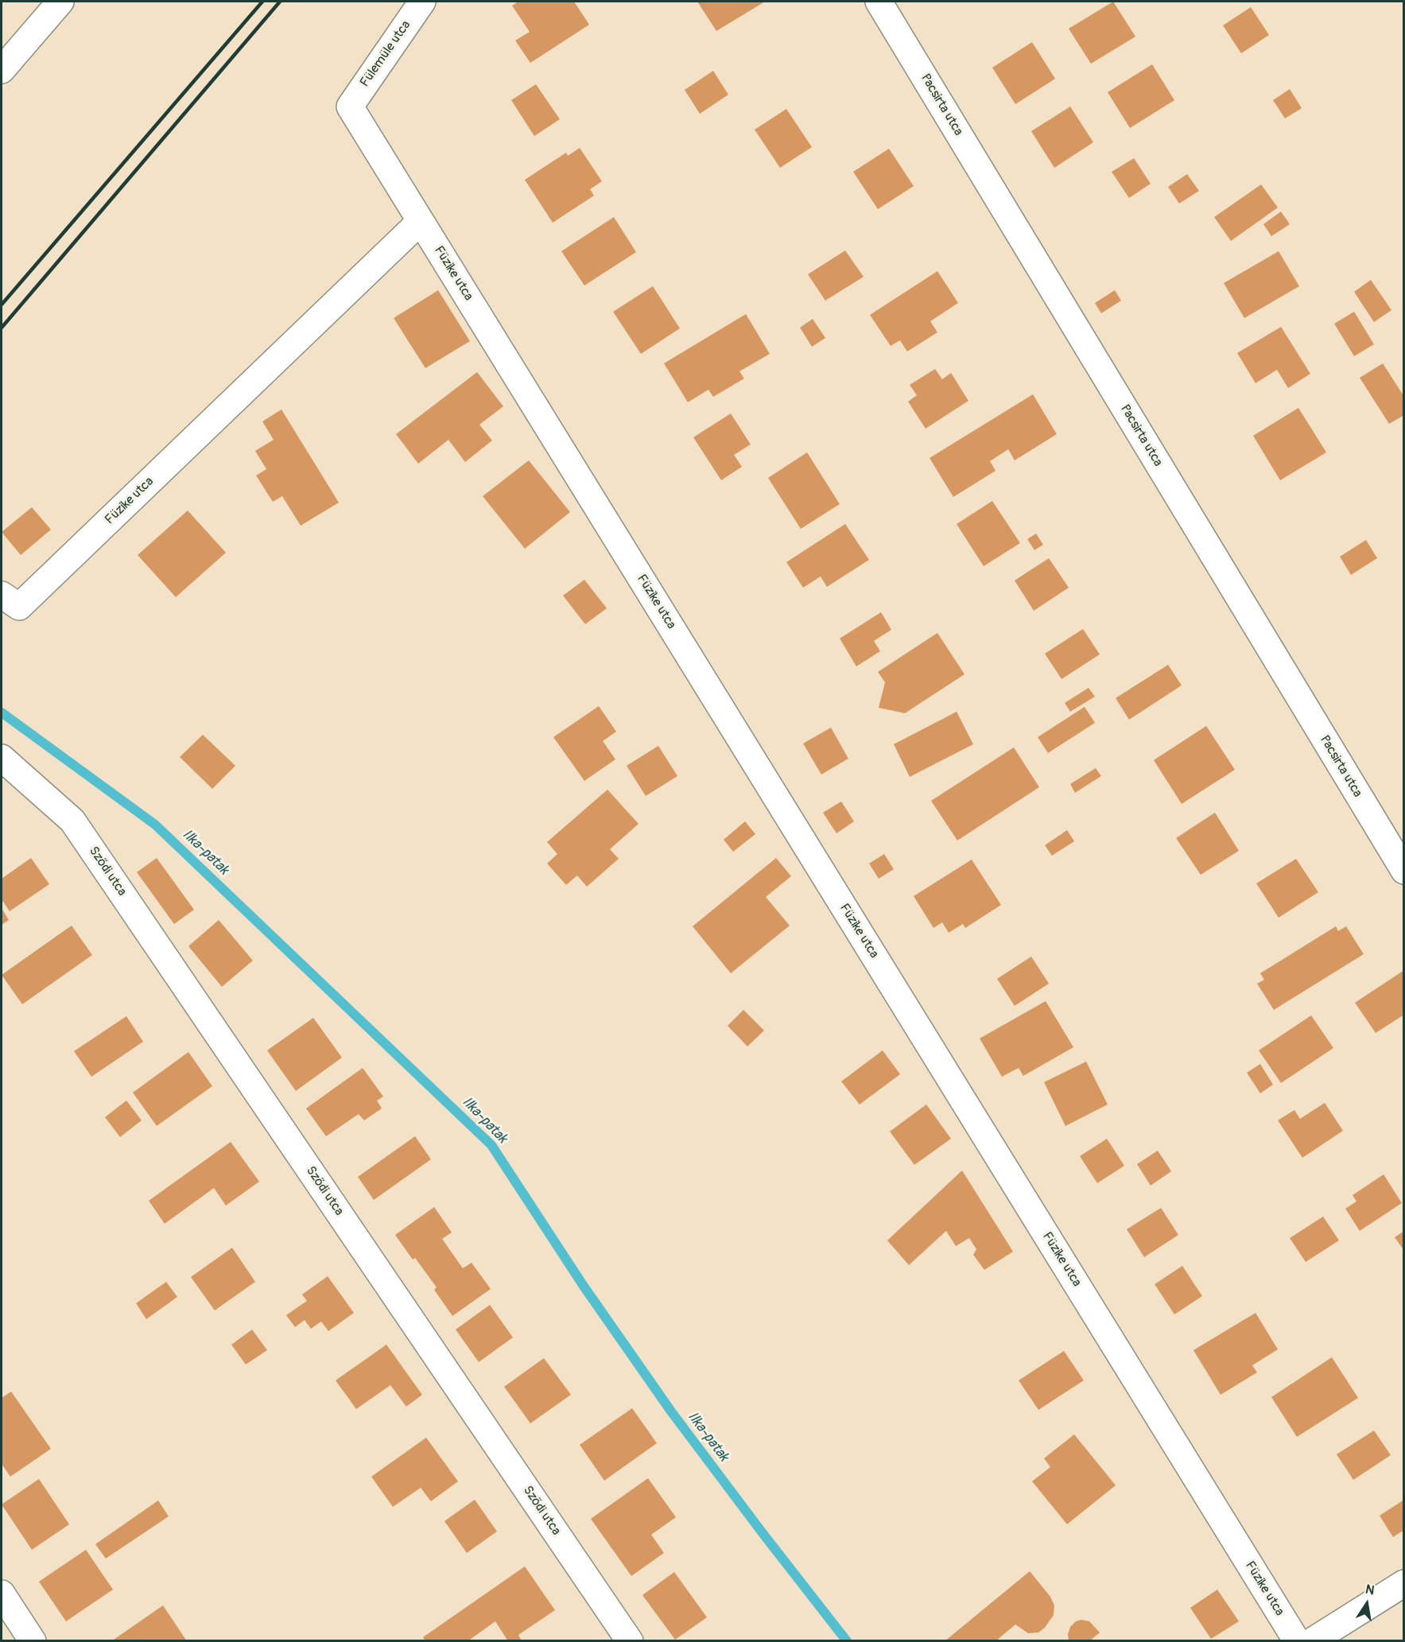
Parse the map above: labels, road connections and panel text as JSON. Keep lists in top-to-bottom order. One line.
{"streets":{"street":["Fülemüle utca","Pacsirta utca","Füzike utca","Sződi utca"]},"crossings":[["Fülemüle utca","Füzike utca"]],"water":["Ilka-patak"],"north":"top"}
